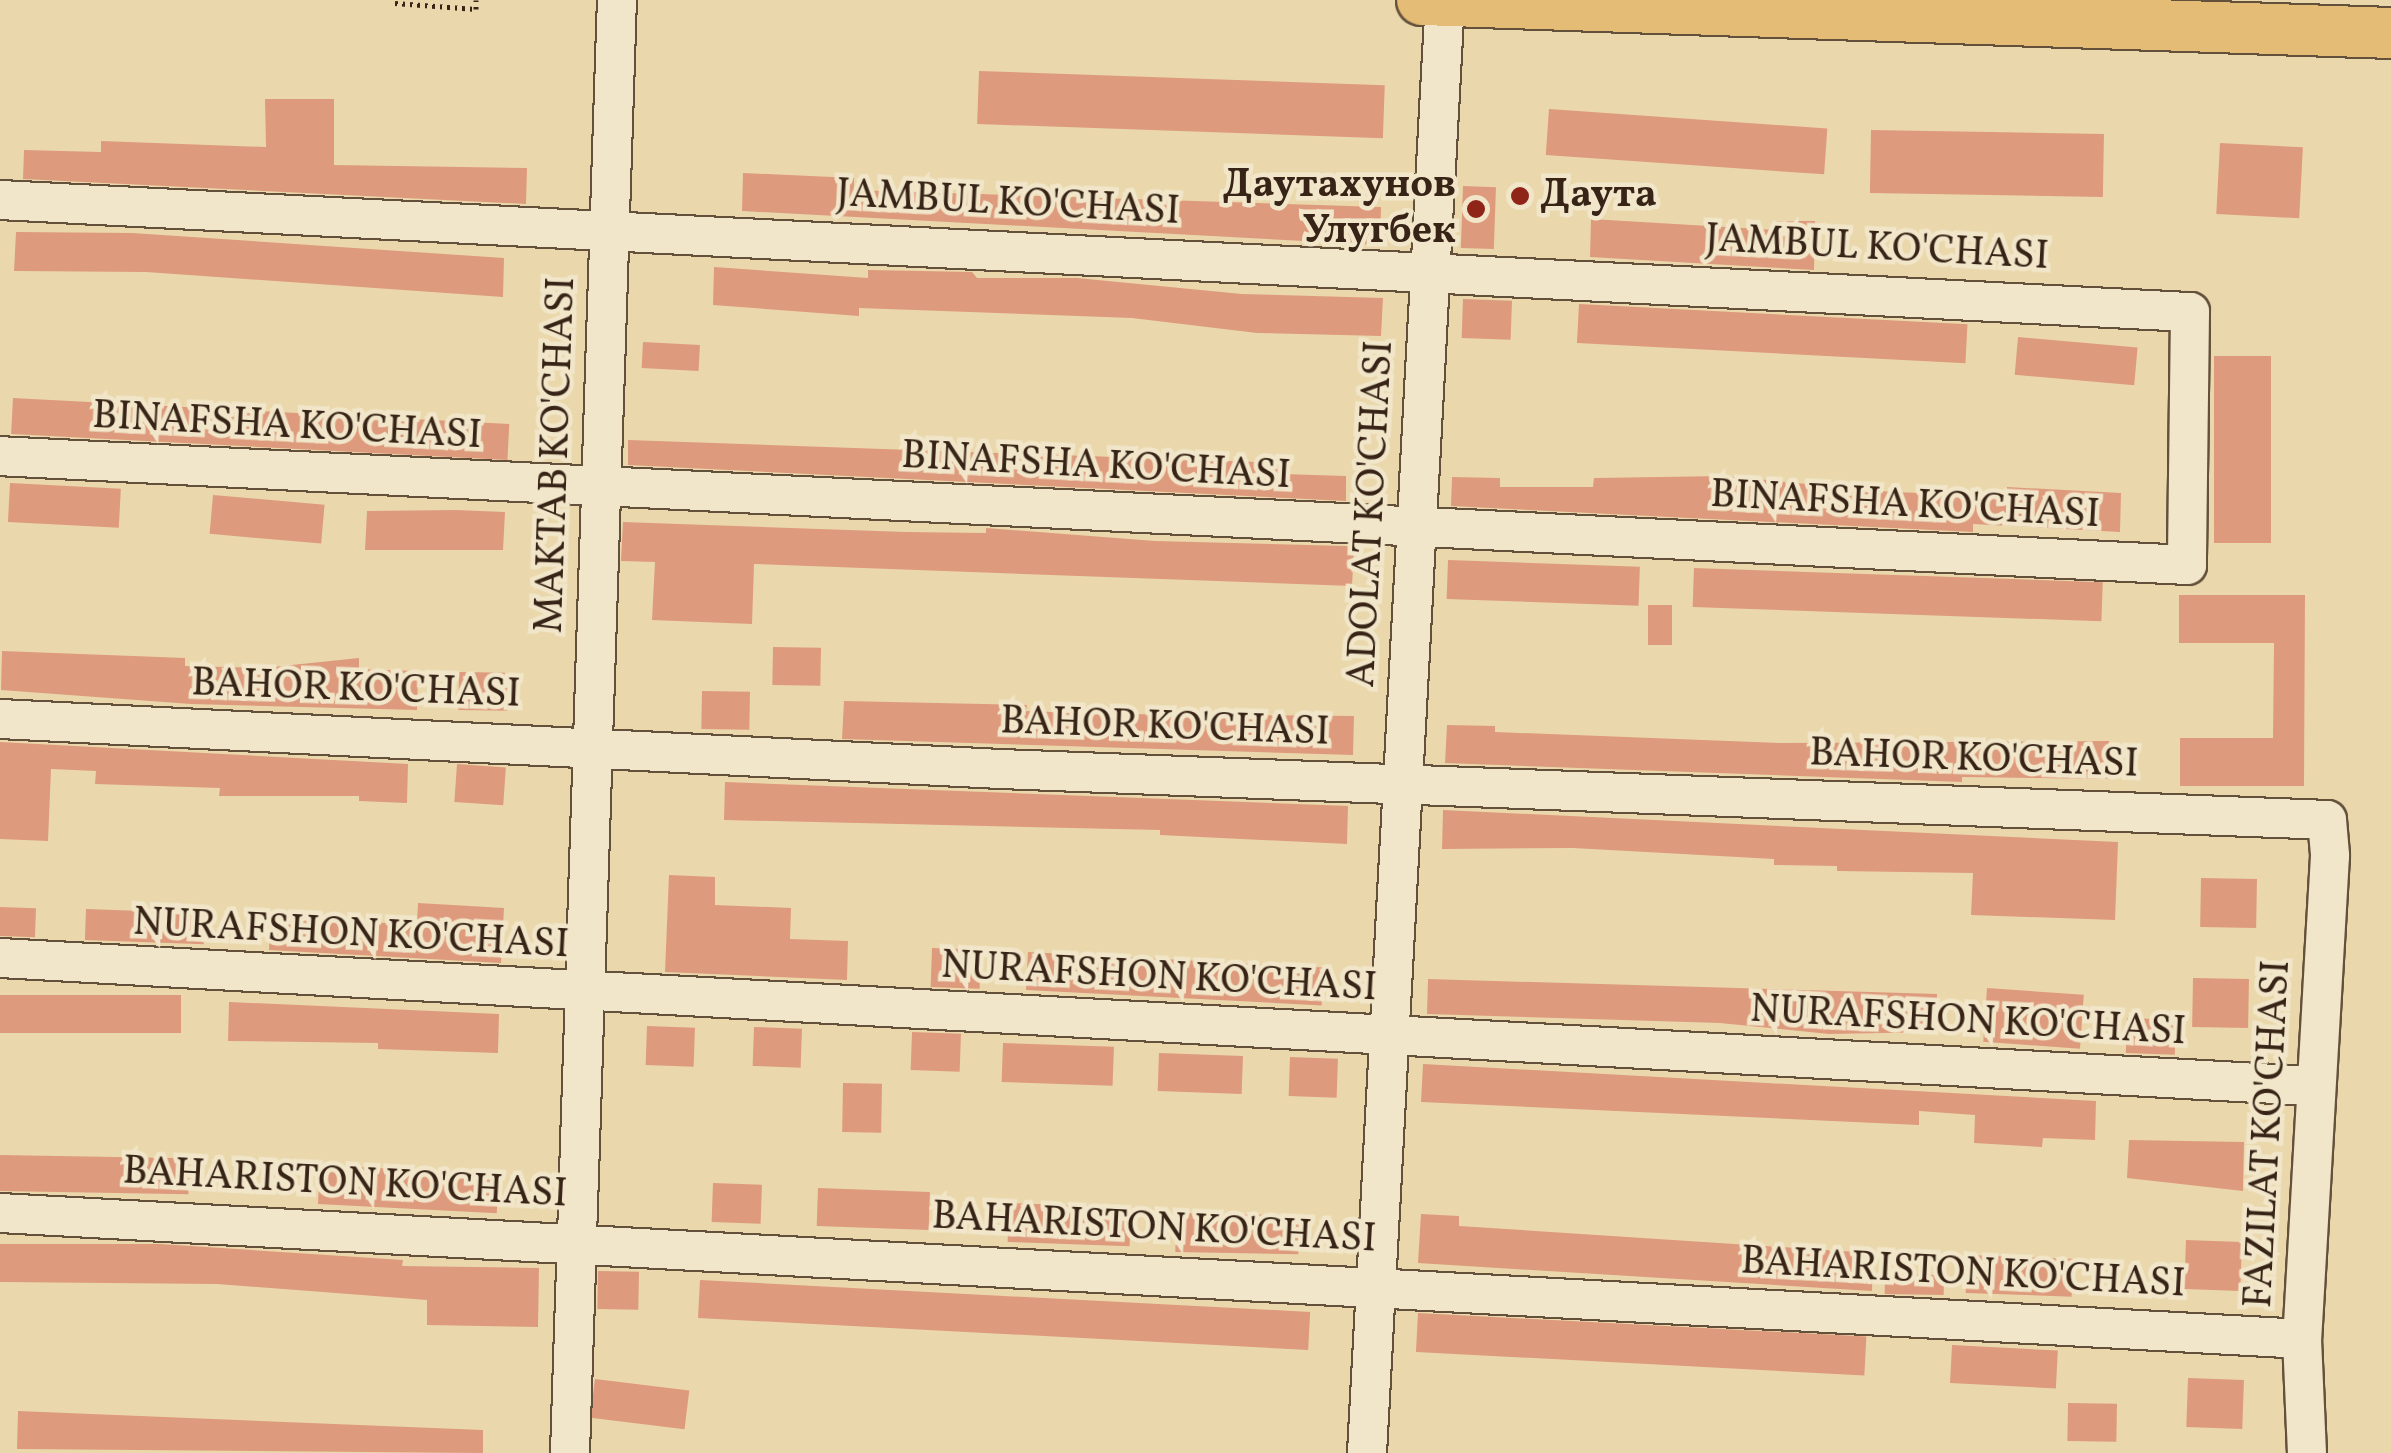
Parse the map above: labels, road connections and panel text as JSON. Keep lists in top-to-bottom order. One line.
{"streets":{"street":["JAMBUL KO'CHASI","BINAFSHA KO'CHASI","MAKTAB KO'CHASI","ADOLAT KO'CHASI","BAHOR KO'CHASI","NURAFSHON KO'CHASI","FAZILAT KO'CHASI","BAHARISTON KO'CHASI"]},"crossings":[["JAMBUL KO'CHASI","BINAFSHA KO'CHASI"],["JAMBUL KO'CHASI","MAKTAB KO'CHASI"],["JAMBUL KO'CHASI","ADOLAT KO'CHASI"],["BINAFSHA KO'CHASI","MAKTAB KO'CHASI"],["BINAFSHA KO'CHASI","ADOLAT KO'CHASI"],["MAKTAB KO'CHASI","BAHOR KO'CHASI"],["MAKTAB KO'CHASI","NURAFSHON KO'CHASI"],["MAKTAB KO'CHASI","BAHARISTON KO'CHASI"],["ADOLAT KO'CHASI","BAHOR KO'CHASI"],["ADOLAT KO'CHASI","NURAFSHON KO'CHASI"],["ADOLAT KO'CHASI","BAHARISTON KO'CHASI"],["BAHOR KO'CHASI","FAZILAT KO'CHASI"],["NURAFSHON KO'CHASI","FAZILAT KO'CHASI"],["FAZILAT KO'CHASI","BAHARISTON KO'CHASI"]],"places":["Даута","Даутахунов Улугбек"]}
